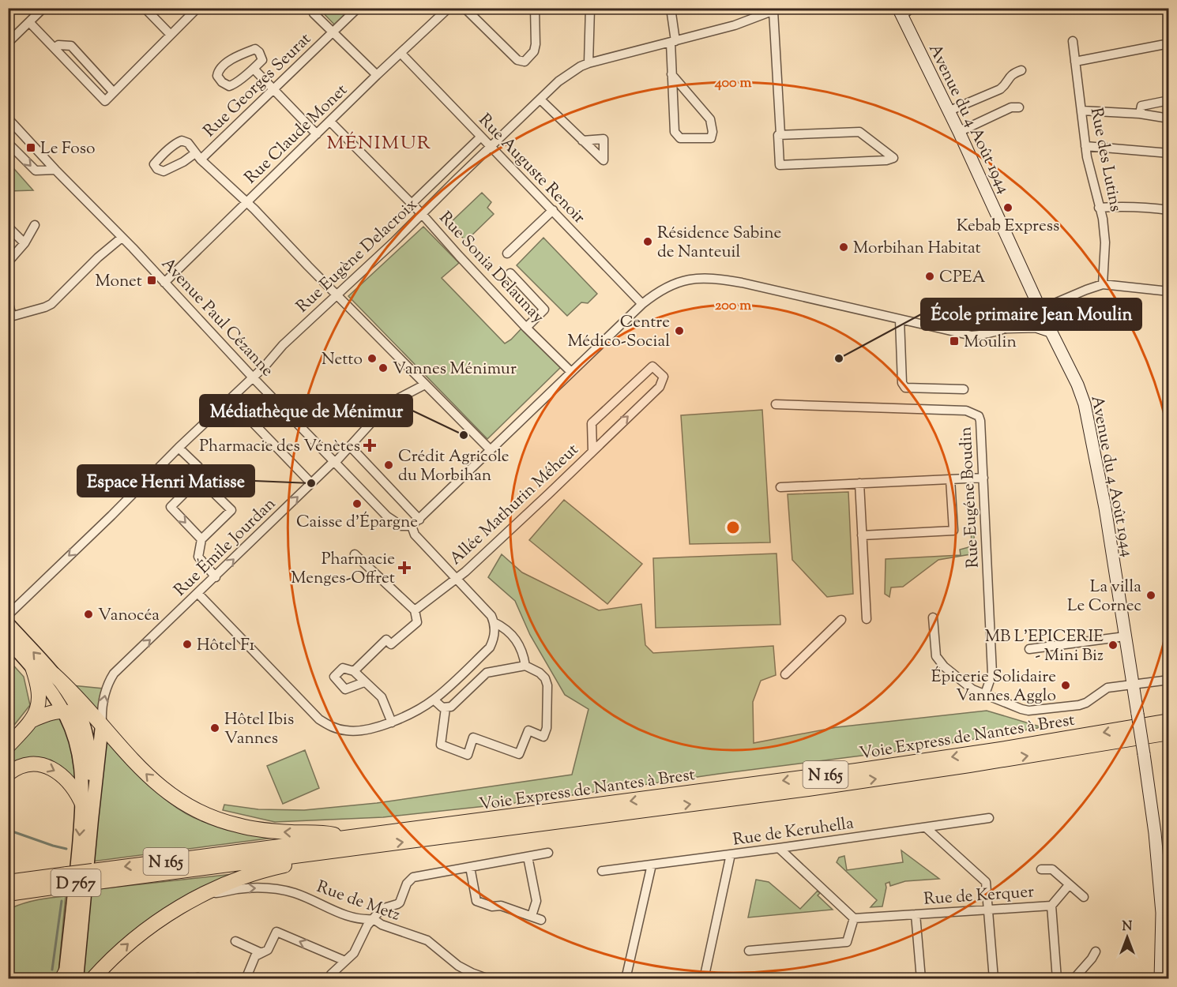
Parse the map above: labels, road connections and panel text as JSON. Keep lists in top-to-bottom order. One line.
{"streets":{"highway":["Voie Express de Nantes à Brest","N 165"],"main road":["D 767"],"street":["Rue Georges Seurat","Avenue du 4 Août 1944","Rue Claude Monet","Rue des Lutins","Rue Auguste Renoir","Rue Eugène Delacroix","Rue Sonia Delaunay","Avenue Paul Cézanne","Rue Eugéne Boudin","Allée Mathurin Méheut","Rue Émile Jourdan","Rue de Keruhella","Rue de Kerquer","Rue de Metz"]},"crossings":[["Rue Georges Seurat","Rue Claude Monet"],["Rue Claude Monet","Rue Auguste Renoir"],["Rue Claude Monet","Rue Sonia Delaunay"],["Rue Claude Monet","Avenue Paul Cézanne"],["Rue Auguste Renoir","Rue Eugène Delacroix"],["Rue Eugène Delacroix","Rue Sonia Delaunay"],["Rue Eugène Delacroix","Avenue Paul Cézanne"],["Avenue Paul Cézanne","Rue Émile Jourdan"]],"one_way":["Rue Émile Jourdan","Rue de Metz"],"districts":["MÉNIMUR"],"places":{"transit":["Le Foso","Monet","Moulin"],"other":["Kebab Express","Résidence Sabine de Nanteuil","Morbihan Habitat","CPEA","Centre Médico-Social","Netto","École primaire Jean Moulin","Vannes Ménimur","Médiathèque de Ménimur","Crédit Agricole du Morbihan","Espace Henri Matisse","Caisse d'Épargne","La villa Le Cornec","Vanocéa","Hôtel F1","MB L'EPICERIE - Mini Biz","Épicerie Solidaire Vannes Agglo","Hôtel Ibis Vannes"],"health":["Pharmacie des Vénètes","Pharmacie Menges-Offret"]},"north":"top","rings":["400 m","200 m"]}
